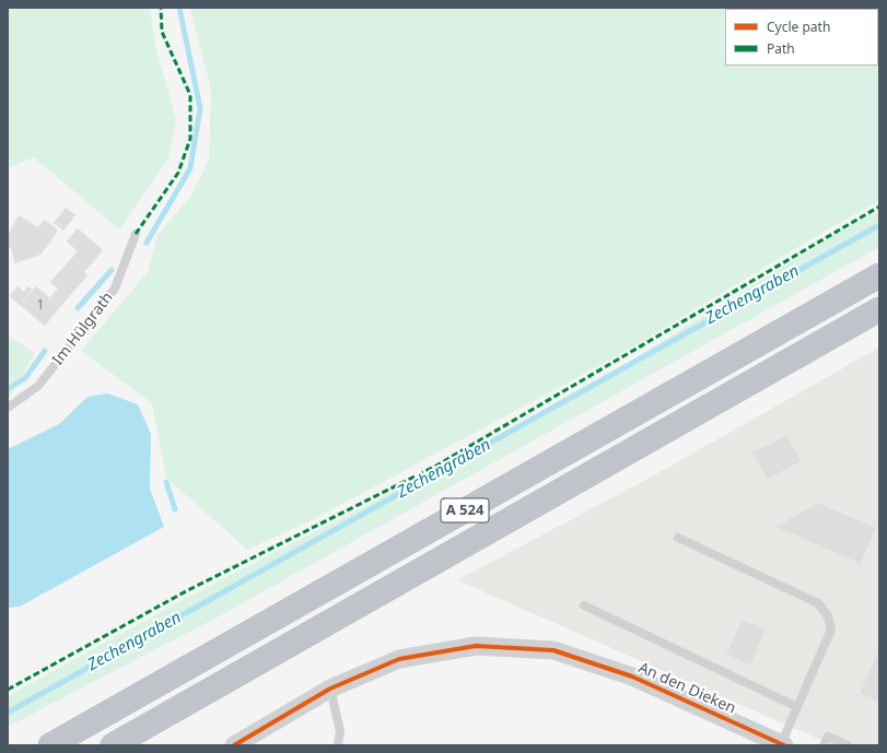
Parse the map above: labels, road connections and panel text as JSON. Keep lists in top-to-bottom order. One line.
{"streets":{"highway":["A 524"],"street":["An den Dieken"],"lane":["Im Hülgrath"]},"water":["Zechengraben"],"house_numbers":["1"],"legend":["Cycle path","Path"]}
